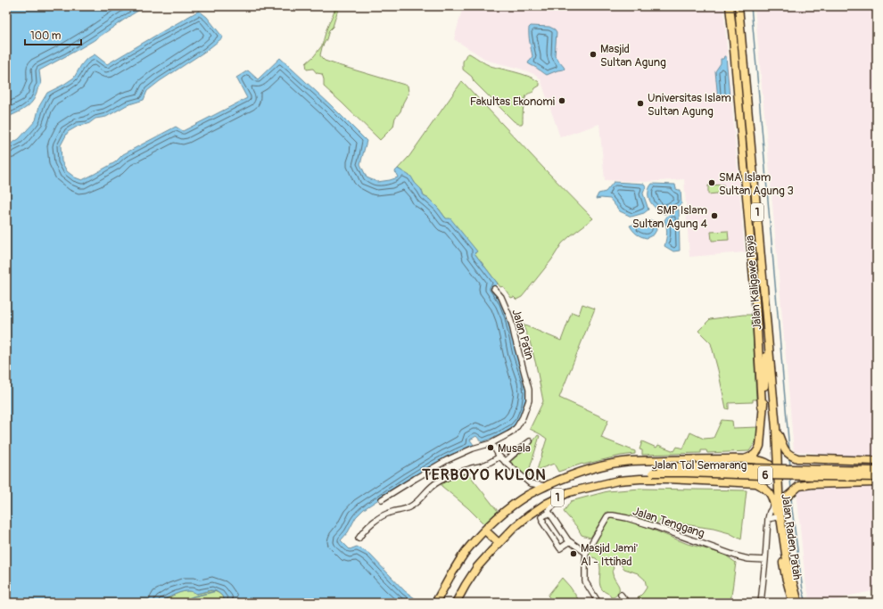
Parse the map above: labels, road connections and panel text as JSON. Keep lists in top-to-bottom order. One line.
{"streets":{"highway":["1","Jalan Kaligawe Raya","Jalan Tol Semarang","6","Jalan Raden Patah"],"street":["Jalan Patin","Jalan Tenggang"]},"crossings":[["1","Jalan Kaligawe Raya"],["1","Jalan Tol Semarang"],["1","Jalan Raden Patah"],["Jalan Kaligawe Raya","Jalan Raden Patah"]],"districts":["TERBOYO KULON"],"places":["Masjid Sultan Agung","Fakultas Ekonomi","Universitas Islam Sultan Agung","SMA Islam Sultan Agung 3","SMP Islam Sultan Agung 4","Musala","Masjid Jami' Al - Ittihad"],"scale_bar":"100 m"}
